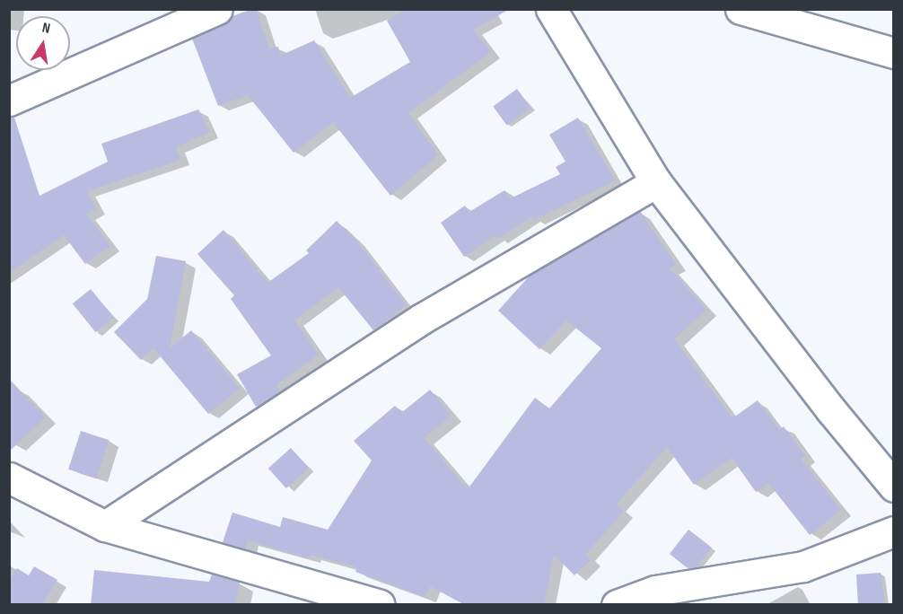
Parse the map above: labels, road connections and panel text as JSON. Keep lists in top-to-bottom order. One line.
{"north":"top"}
